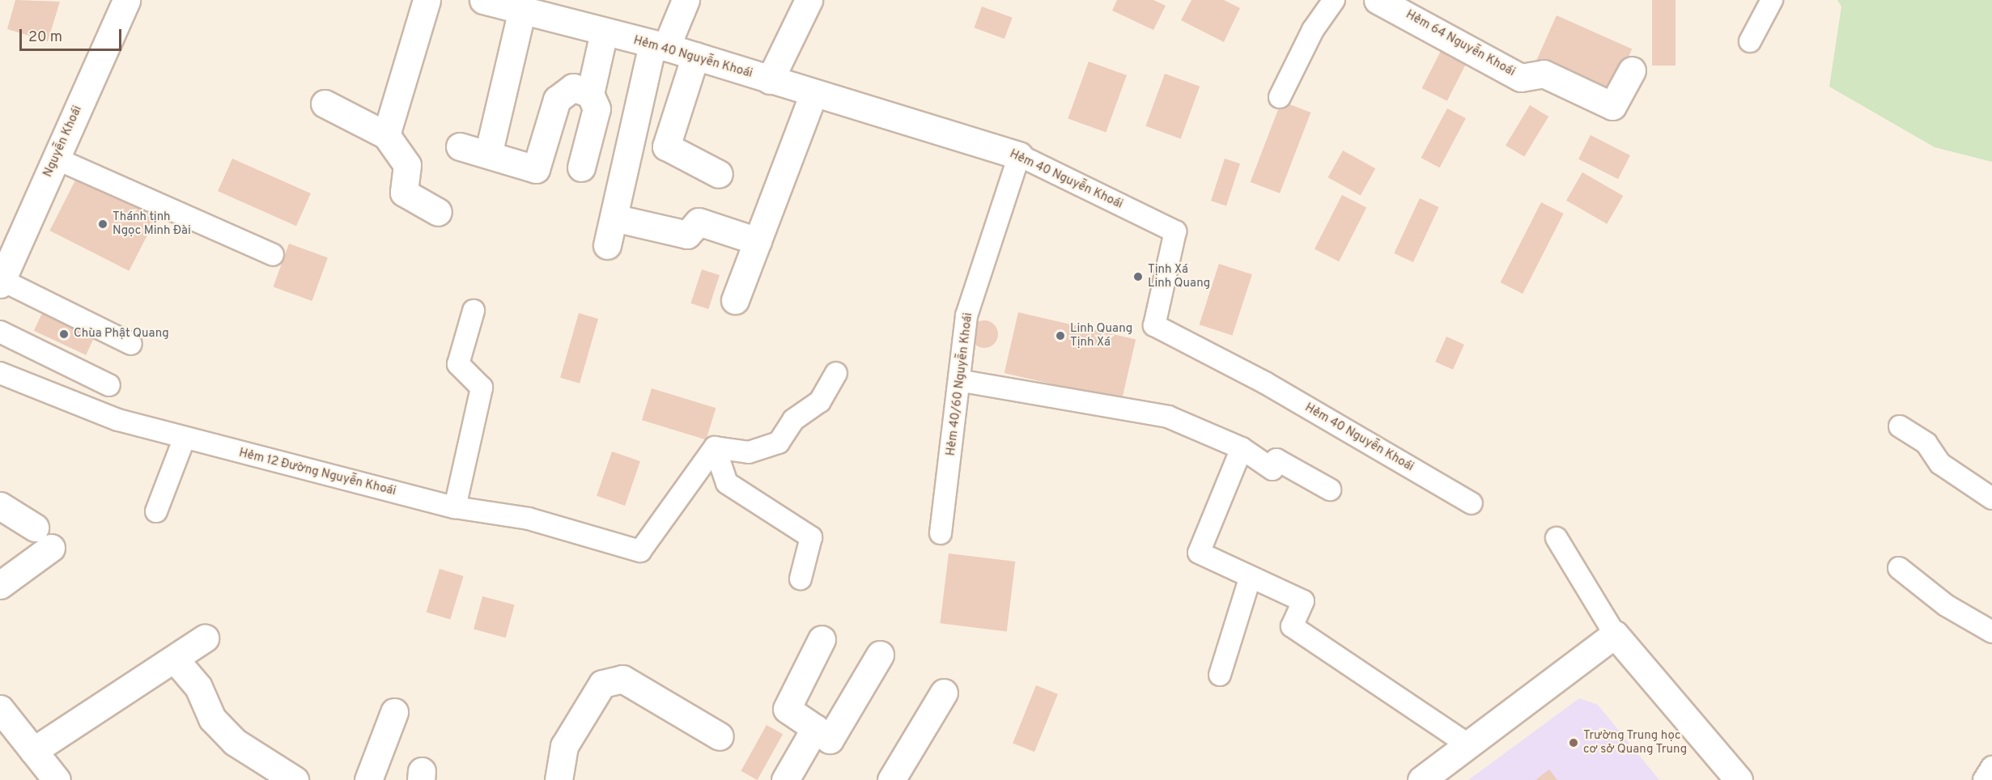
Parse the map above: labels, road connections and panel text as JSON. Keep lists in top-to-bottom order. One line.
{"streets":{"street":["Hẻm 64 Nguyễn Khoái","Hẻm 40 Nguyễn Khoái","Nguyễn Khoái"],"lane":["Hẻm 40/60 Nguyễn Khoái","Hẻm 12 Đường Nguyễn Khoái"]},"crossings":[["Hẻm 40 Nguyễn Khoái","Hẻm 40/60 Nguyễn Khoái"]],"places":["Thánh tịnh Ngọc Minh Đài","Tịnh Xá Linh Quang","Chùa Phật Quang","Linh Quang Tịnh Xá","Trường Trung học cơ sở Quang Trung"],"scale_bar":"20 m"}
